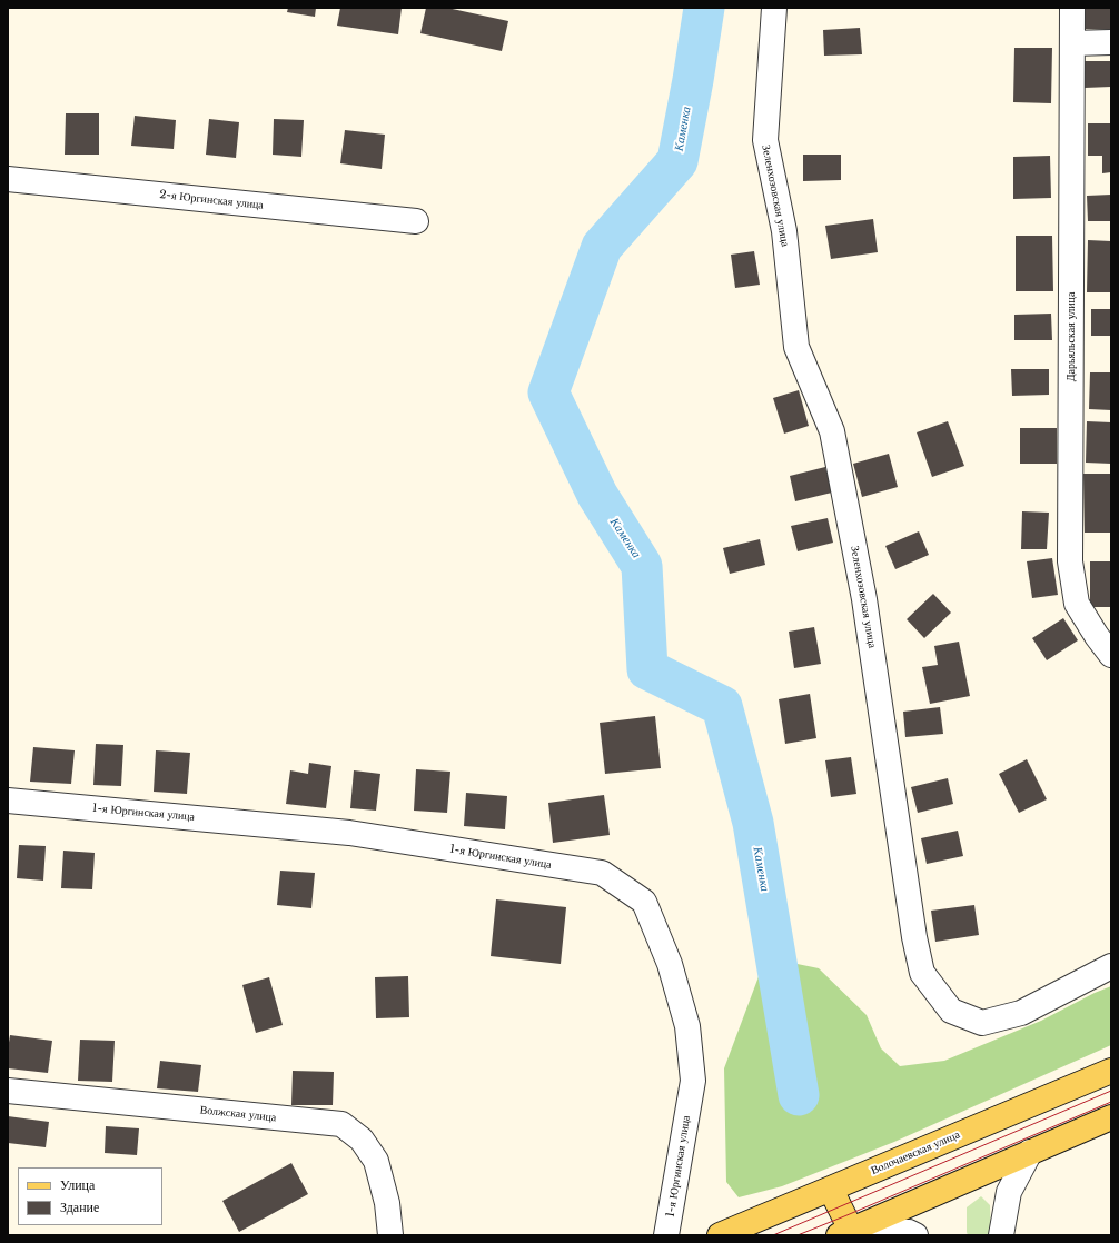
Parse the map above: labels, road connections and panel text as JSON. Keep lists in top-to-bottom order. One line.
{"streets":{"main road":["Волочаевская улица"],"street":["Зеленхозовская улица","2-я Юргинская улица","Дарьяльская улица","1-я Юргинская улица","Волжская улица"]},"water":["Каменка"],"legend":["Улица","Здание"]}
